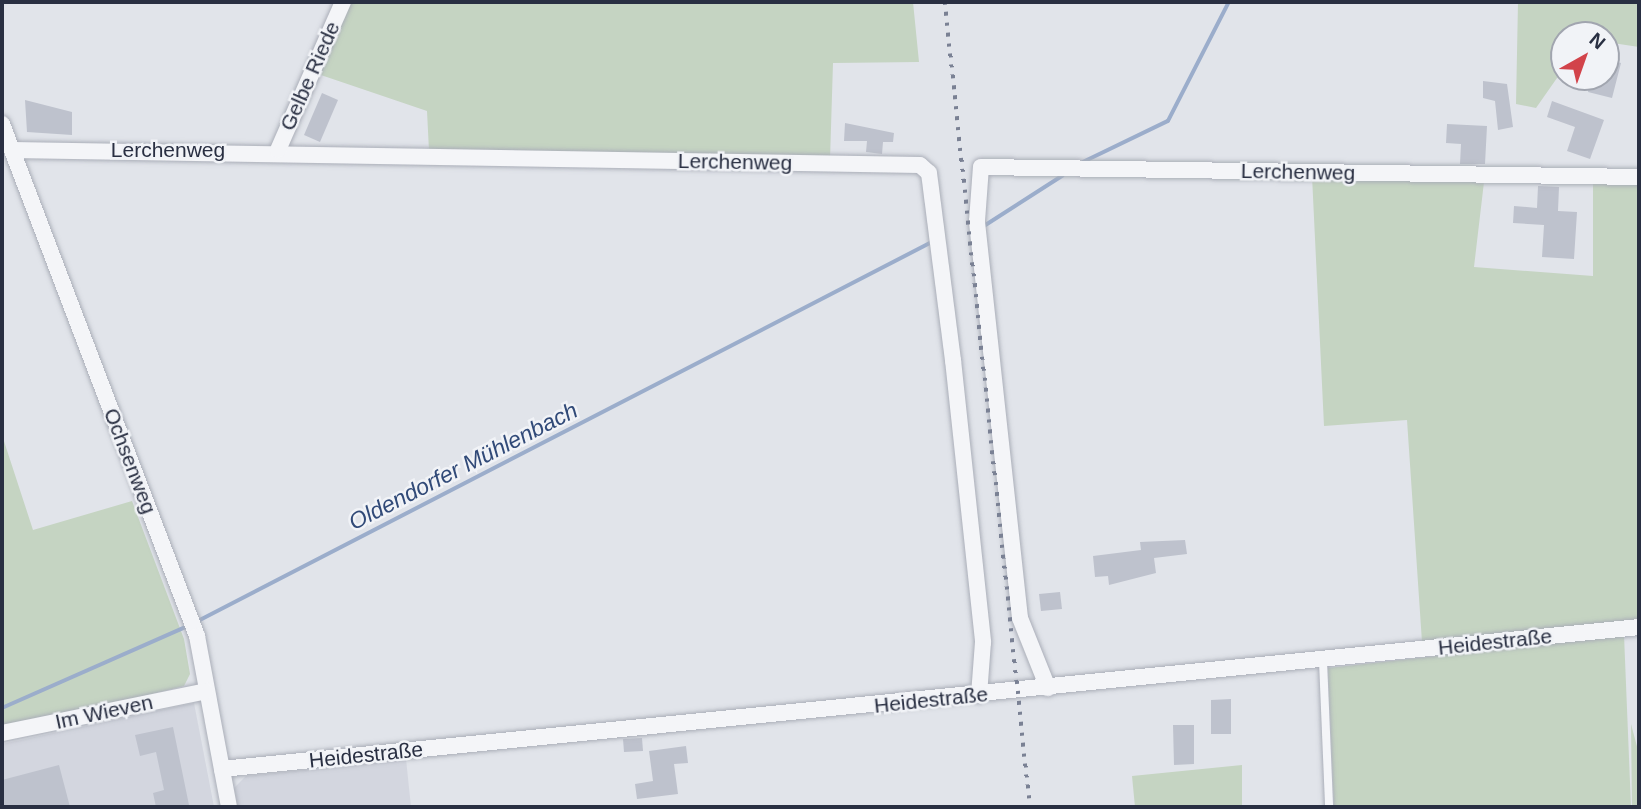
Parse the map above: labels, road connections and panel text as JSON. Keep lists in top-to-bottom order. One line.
{"streets":{"street":["Gelbe Riede","Lerchenweg","Ochsenweg","Heidestraße","Im Wieven"]},"crossings":[["Gelbe Riede","Lerchenweg"],["Lerchenweg","Ochsenweg"],["Lerchenweg","Heidestraße"],["Ochsenweg","Heidestraße"],["Ochsenweg","Im Wieven"]],"water":["Oldendorfer Mühlenbach"],"north":"top right"}
